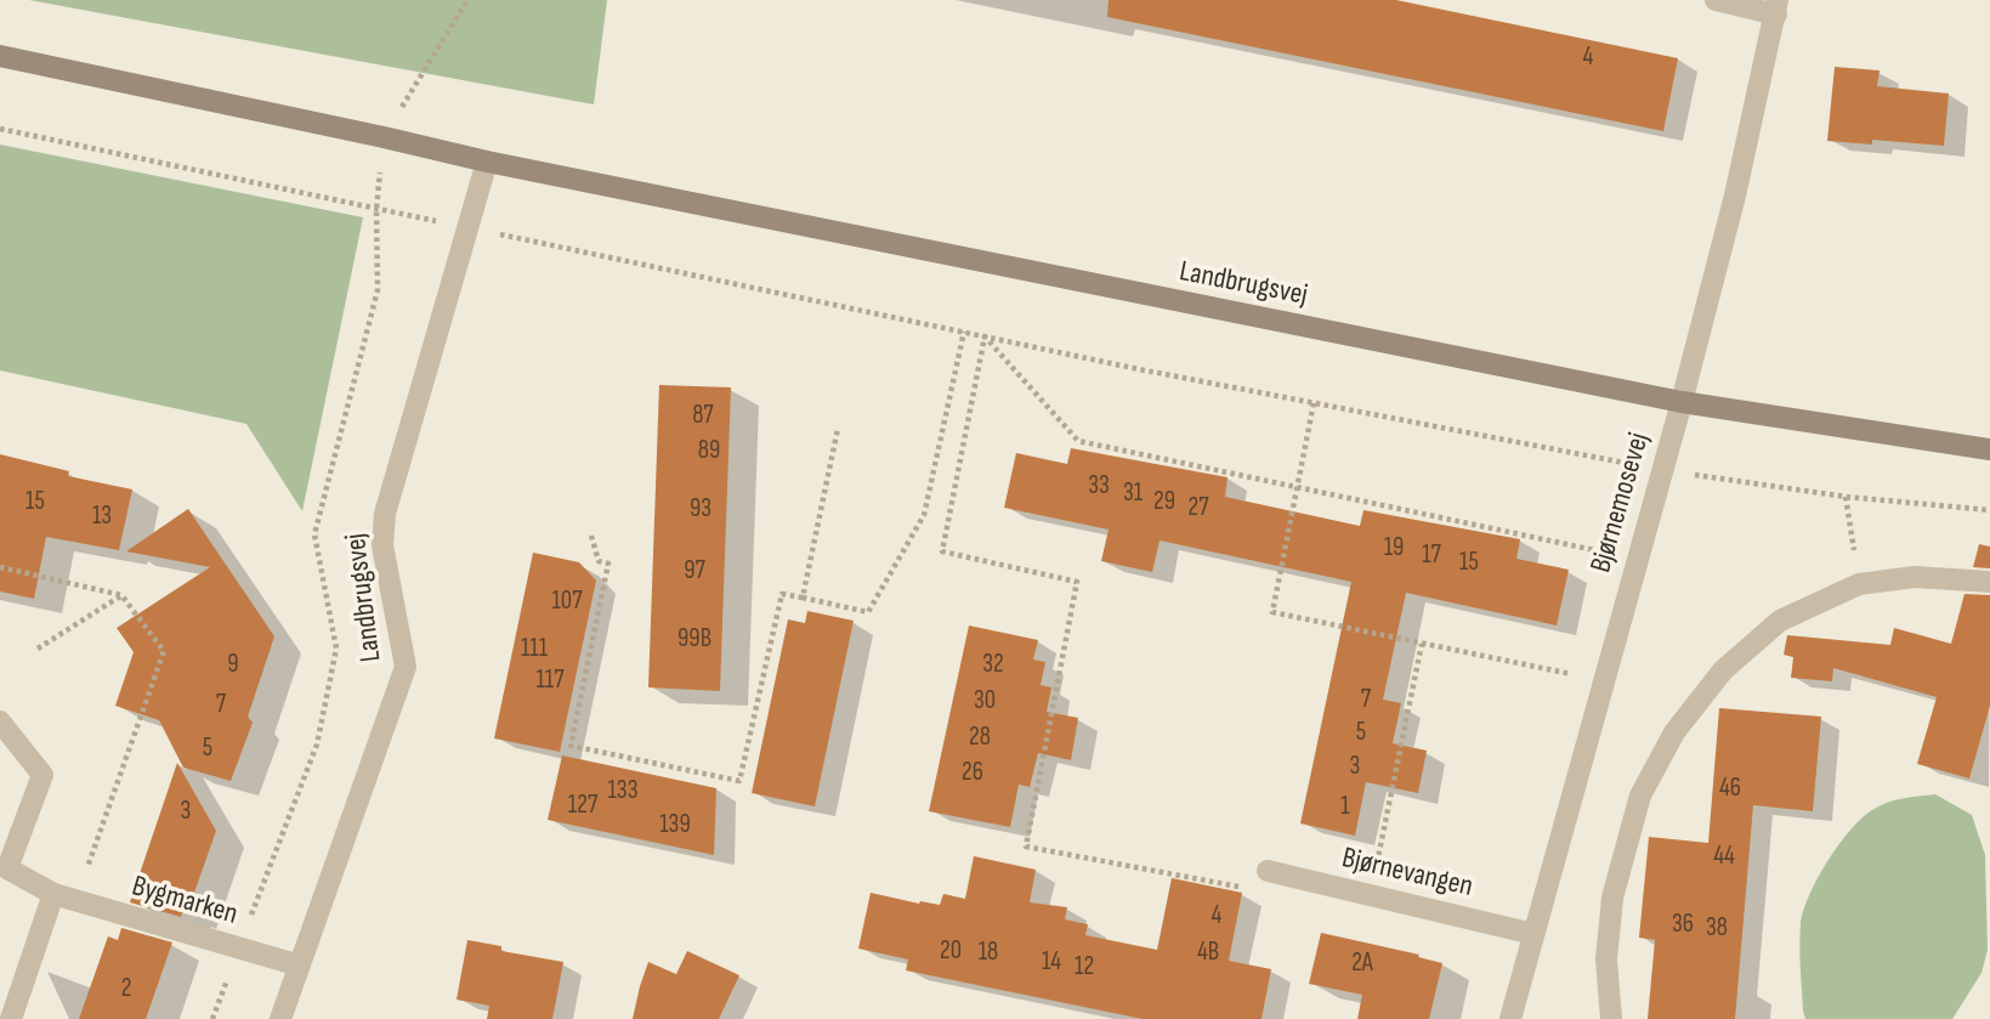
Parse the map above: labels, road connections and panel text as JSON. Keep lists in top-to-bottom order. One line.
{"streets":{"street":["Landbrugsvej","Bjørnemosevej","Bjørnevangen","Bygmarken"]},"crossings":[["Landbrugsvej","Bjørnemosevej"],["Landbrugsvej","Bygmarken"],["Bjørnemosevej","Bjørnevangen"]],"house_numbers":["4","87","89","33","31","15","29","27","93","13","19","17","15","97","107","99B","111","9","32","117","7","30","7","5","28","5","3","26","46","133","127","1","3","139","44","4","36","38","20","18","4B","14","2A","12","2"]}
